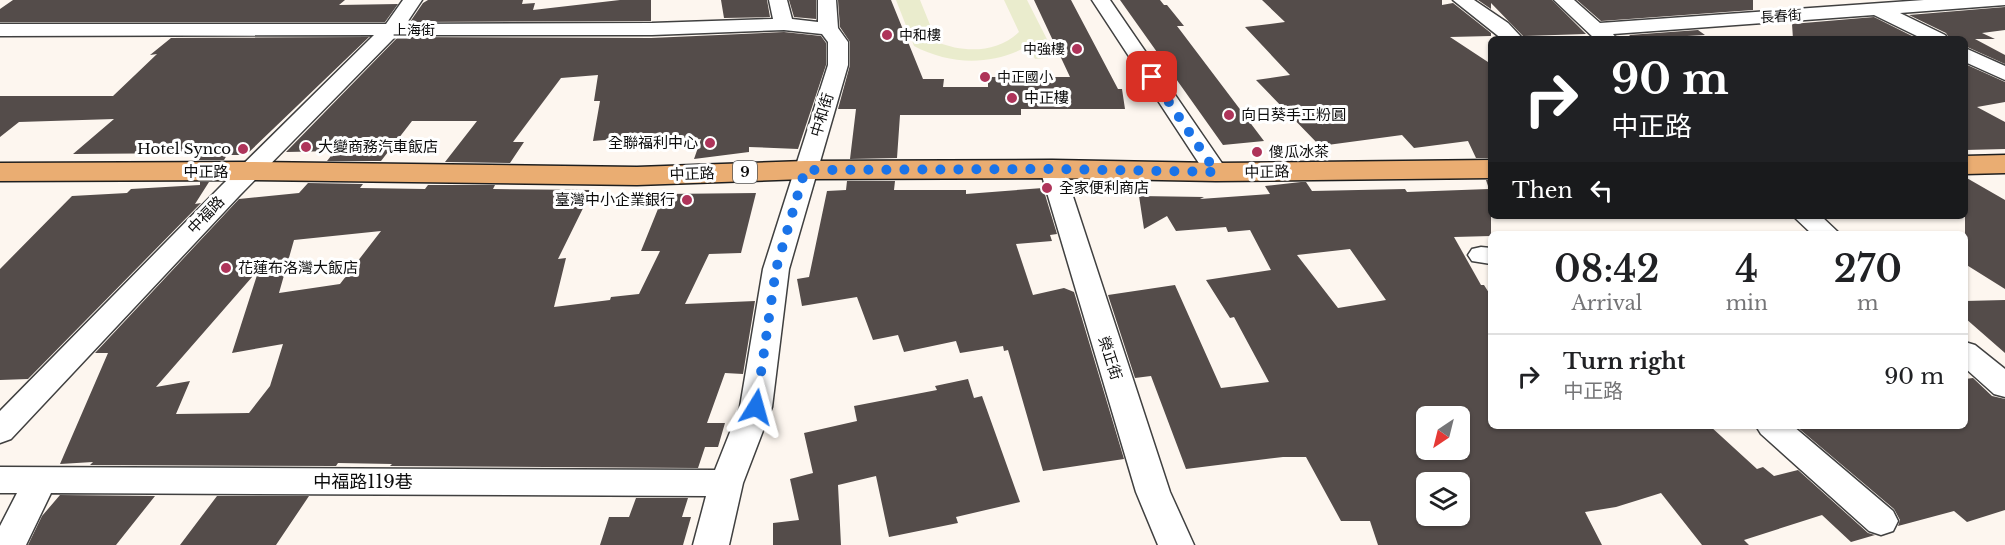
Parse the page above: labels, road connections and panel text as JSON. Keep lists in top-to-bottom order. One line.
{"streets":{"main road":["中正路","9"],"street":["長春街","上海街","中和街","中福路","榮正街","中福路119巷"]},"crossings":[["上海街","中和街"],["上海街","中福路"],["中和街","中正路"],["中和街","中福路119巷"],["中正路","中福路"],["中正路","榮正街"]],"places":["中和樓","中強樓","中正國小","中正樓","向日葵手工粉圓","全聯福利中心","大變商務汽車飯店","Hotel Synco","傻瓜冰茶","全家便利商店","臺灣中小企業銀行","花蓮布洛灣大飯店"],"north":"bottom left","page":{"turn":["90 m","中正路"],"then":"Then","eta":["08:42","Arrival","4","min","270","m"],"list":[{"name":"Turn right","note":"中正路","value":"90 m"}]}}
